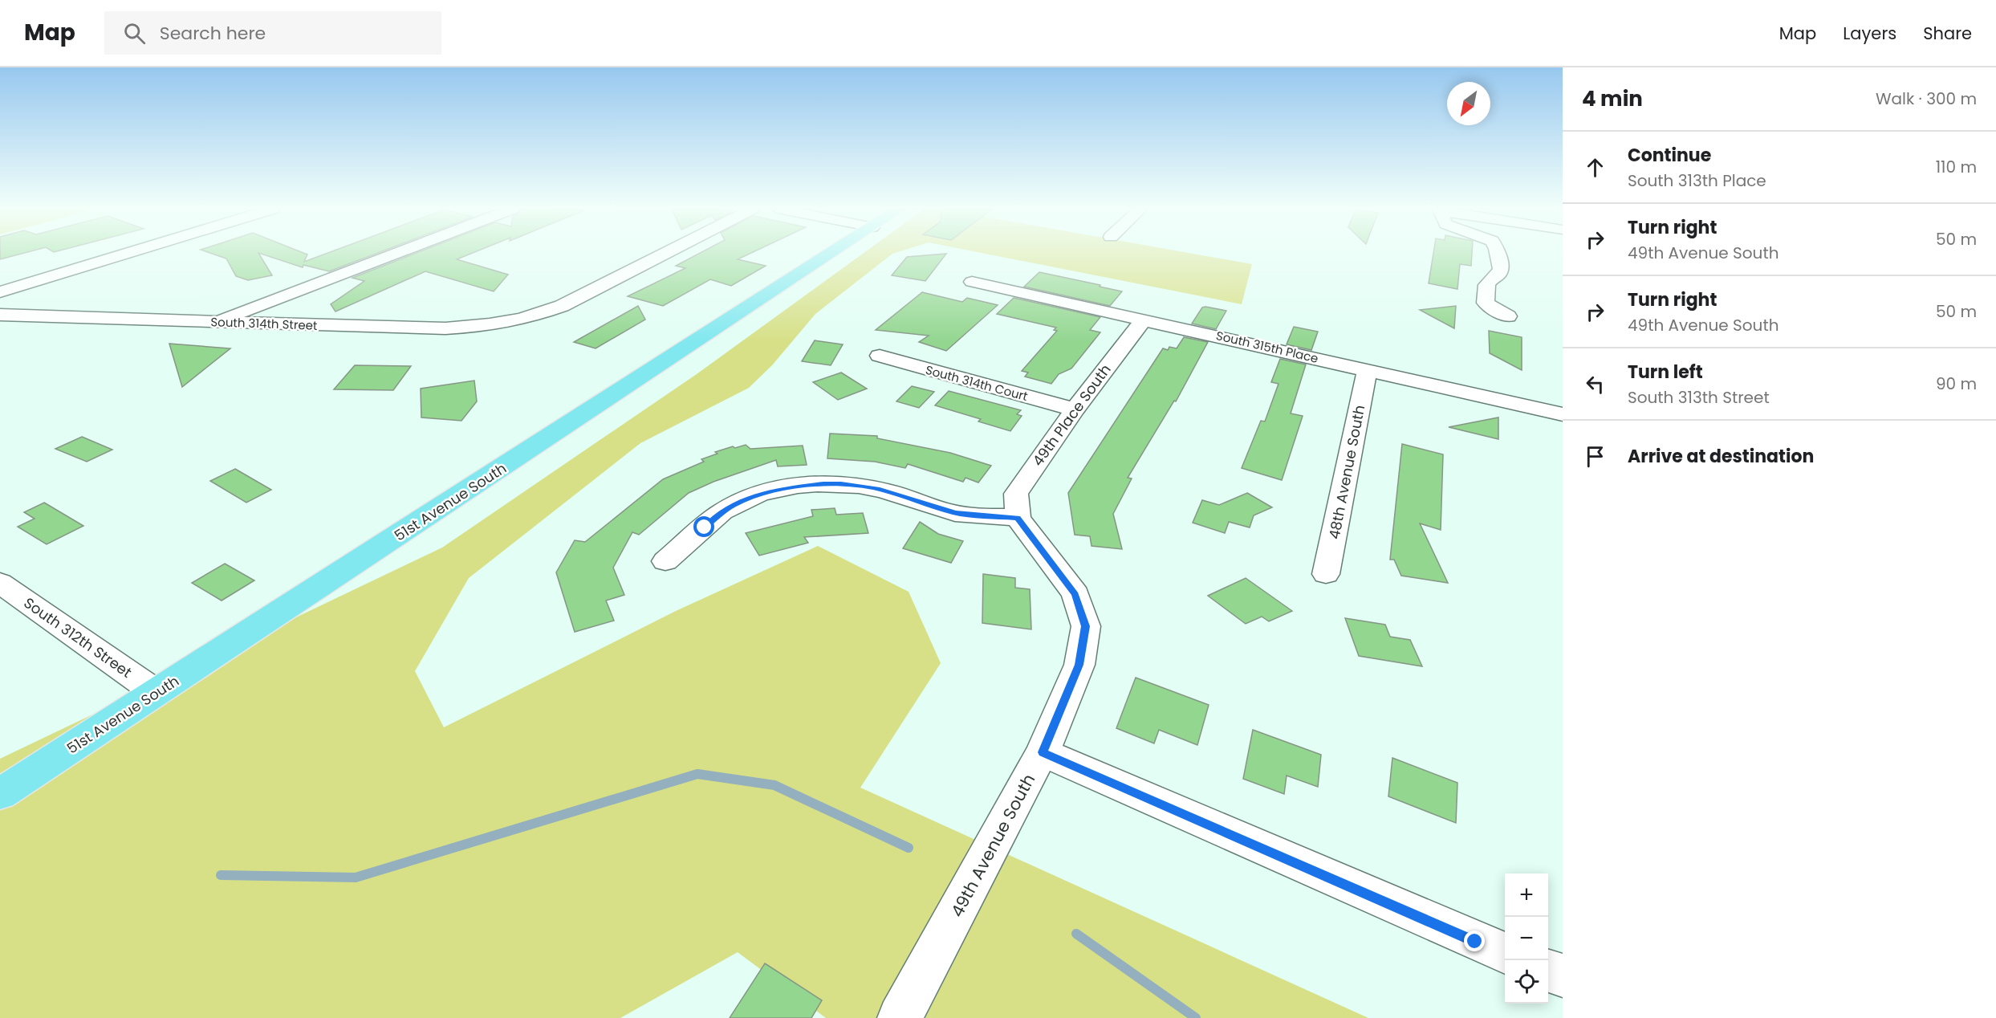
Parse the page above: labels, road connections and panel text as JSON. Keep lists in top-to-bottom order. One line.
{"streets":{"main road":["51st Avenue South"],"street":["South 314th Street","South 315th Place","South 314th Court","49th Place South","48th Avenue South","South 312th Street","49th Avenue South"]},"crossings":[["South 315th Place","49th Place South"],["South 315th Place","48th Avenue South"],["South 314th Court","49th Place South"],["49th Place South","49th Avenue South"],["51st Avenue South","South 312th Street"]],"north":"bottom left","page":{"header":"Map","search":"Search here","nav":["Map","Layers","Share"],"heading":["4 min","Walk · 300 m"],"list":[["Continue","South 313th Place","110 m"],["Turn right","49th Avenue South","50 m"],["Turn right","49th Avenue South","50 m"],["Turn left","South 313th Street","90 m"],"Arrive at destination"],"map_buttons":["+","−"]}}
